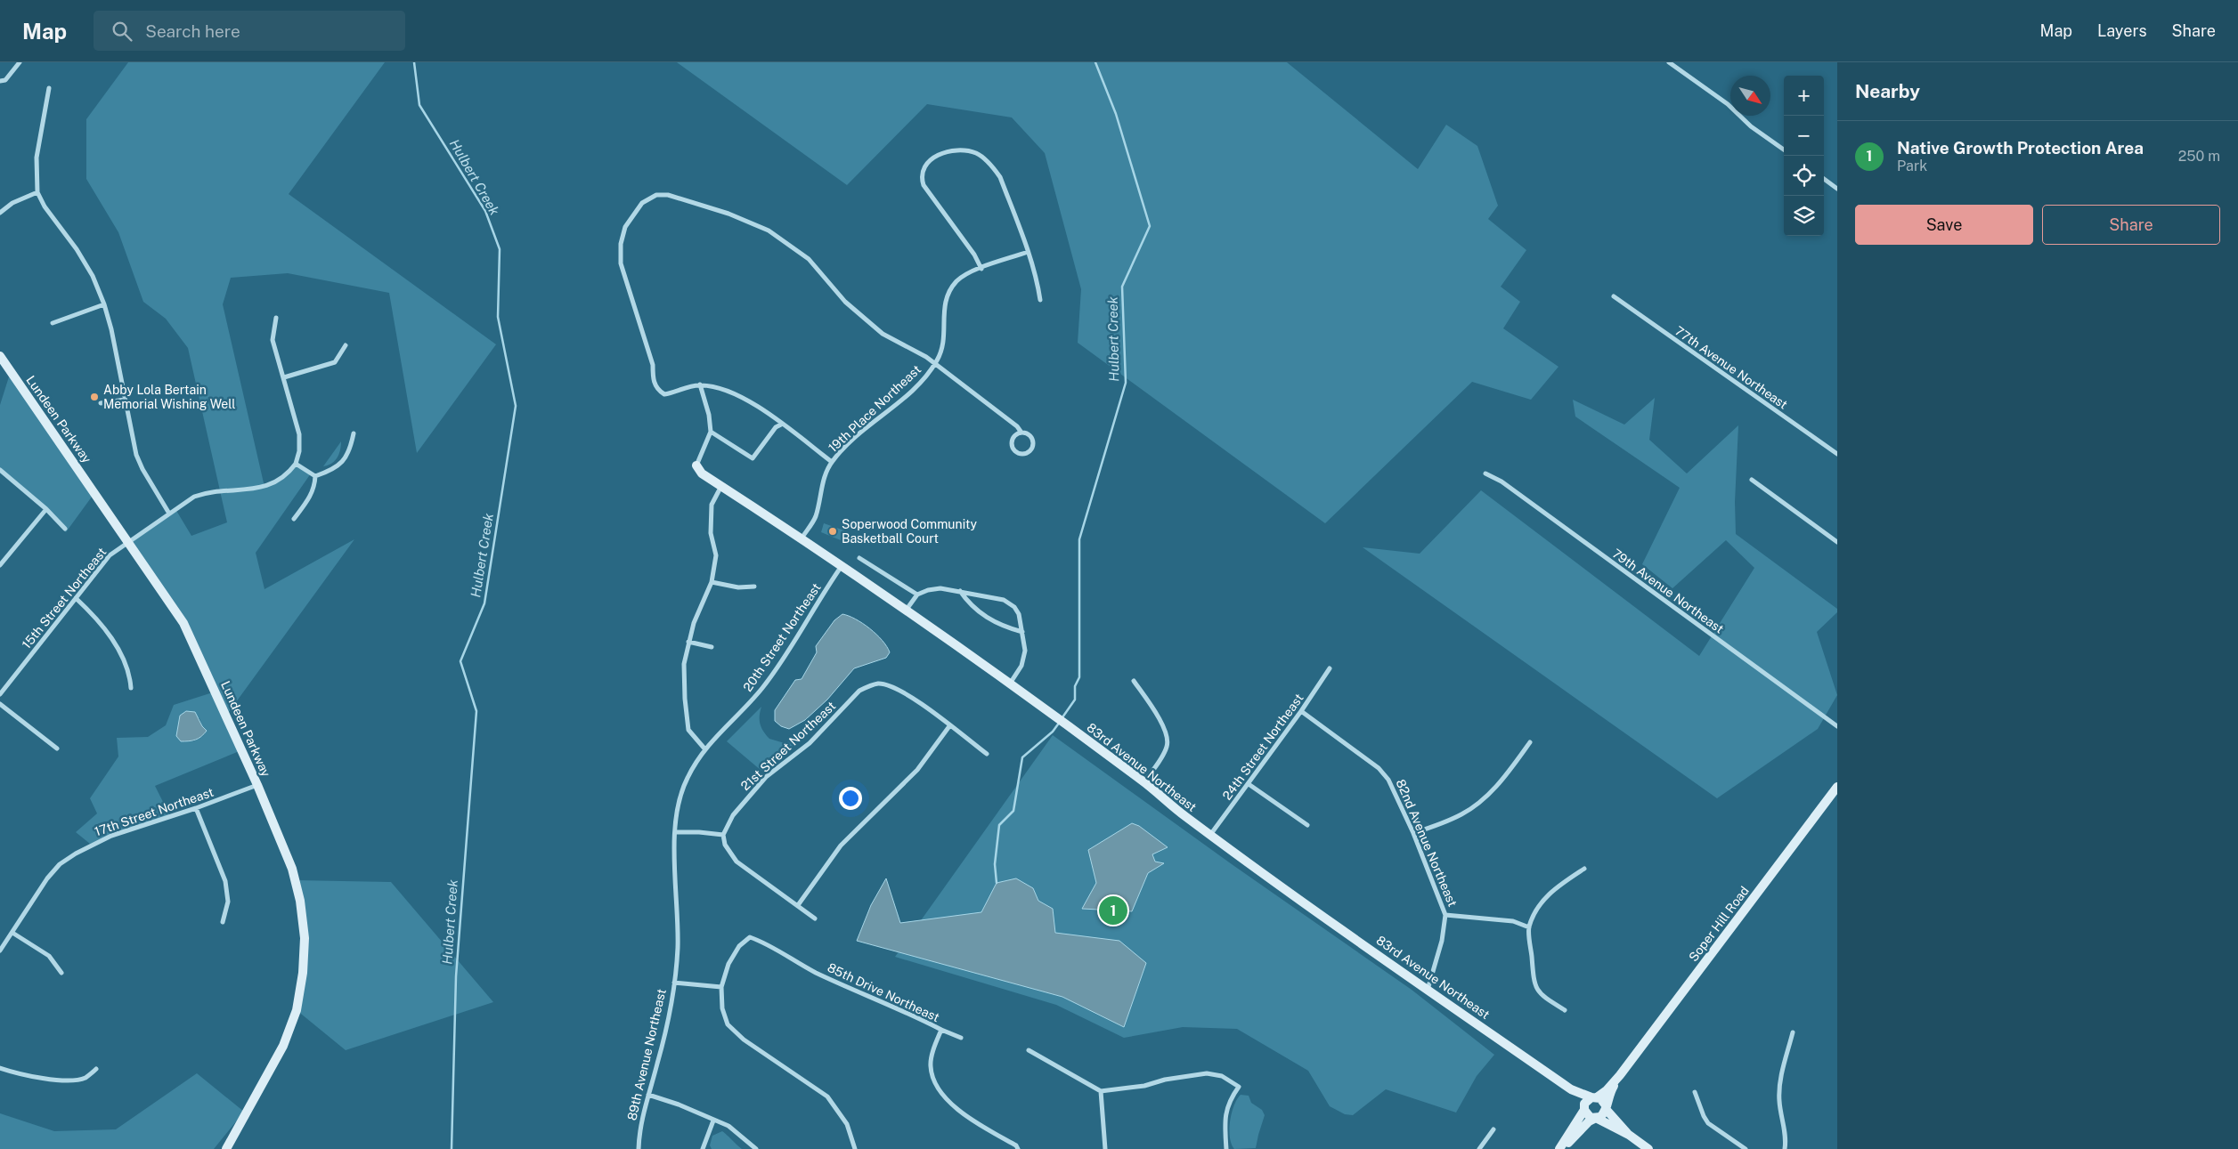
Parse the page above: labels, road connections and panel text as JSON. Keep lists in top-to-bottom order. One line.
{"streets":{"street":["77th Avenue Northeast","19th Place Northeast","Lundeen Parkway","79th Avenue Northeast","15th Street Northeast","20th Street Northeast","21st Street Northeast","24th Street Northeast","83rd Avenue Northeast","17th Street Northeast","82nd Avenue Northeast","Soper Hill Road","85th Drive Northeast","89th Avenue Northeast"]},"crossings":[["19th Place Northeast","83rd Avenue Northeast"],["Lundeen Parkway","15th Street Northeast"],["Lundeen Parkway","17th Street Northeast"],["20th Street Northeast","83rd Avenue Northeast"],["20th Street Northeast","89th Avenue Northeast"],["24th Street Northeast","83rd Avenue Northeast"],["24th Street Northeast","82nd Avenue Northeast"],["83rd Avenue Northeast","Soper Hill Road"]],"water":["Hulbert Creek"],"places":["Abby Lola Bertain Memorial Wishing Well","Soperwood Community Basketball Court"],"north":"bottom right","page":{"header":"Map","search":"Search here","nav":["Map","Layers","Share"],"heading":"Nearby","map_buttons":["+","−"],"list":[{"mark":"1","name":"Native Growth Protection Area","note":"Park","value":"250 m"}],"buttons":["Save","Share"],"pins":"1"}}
